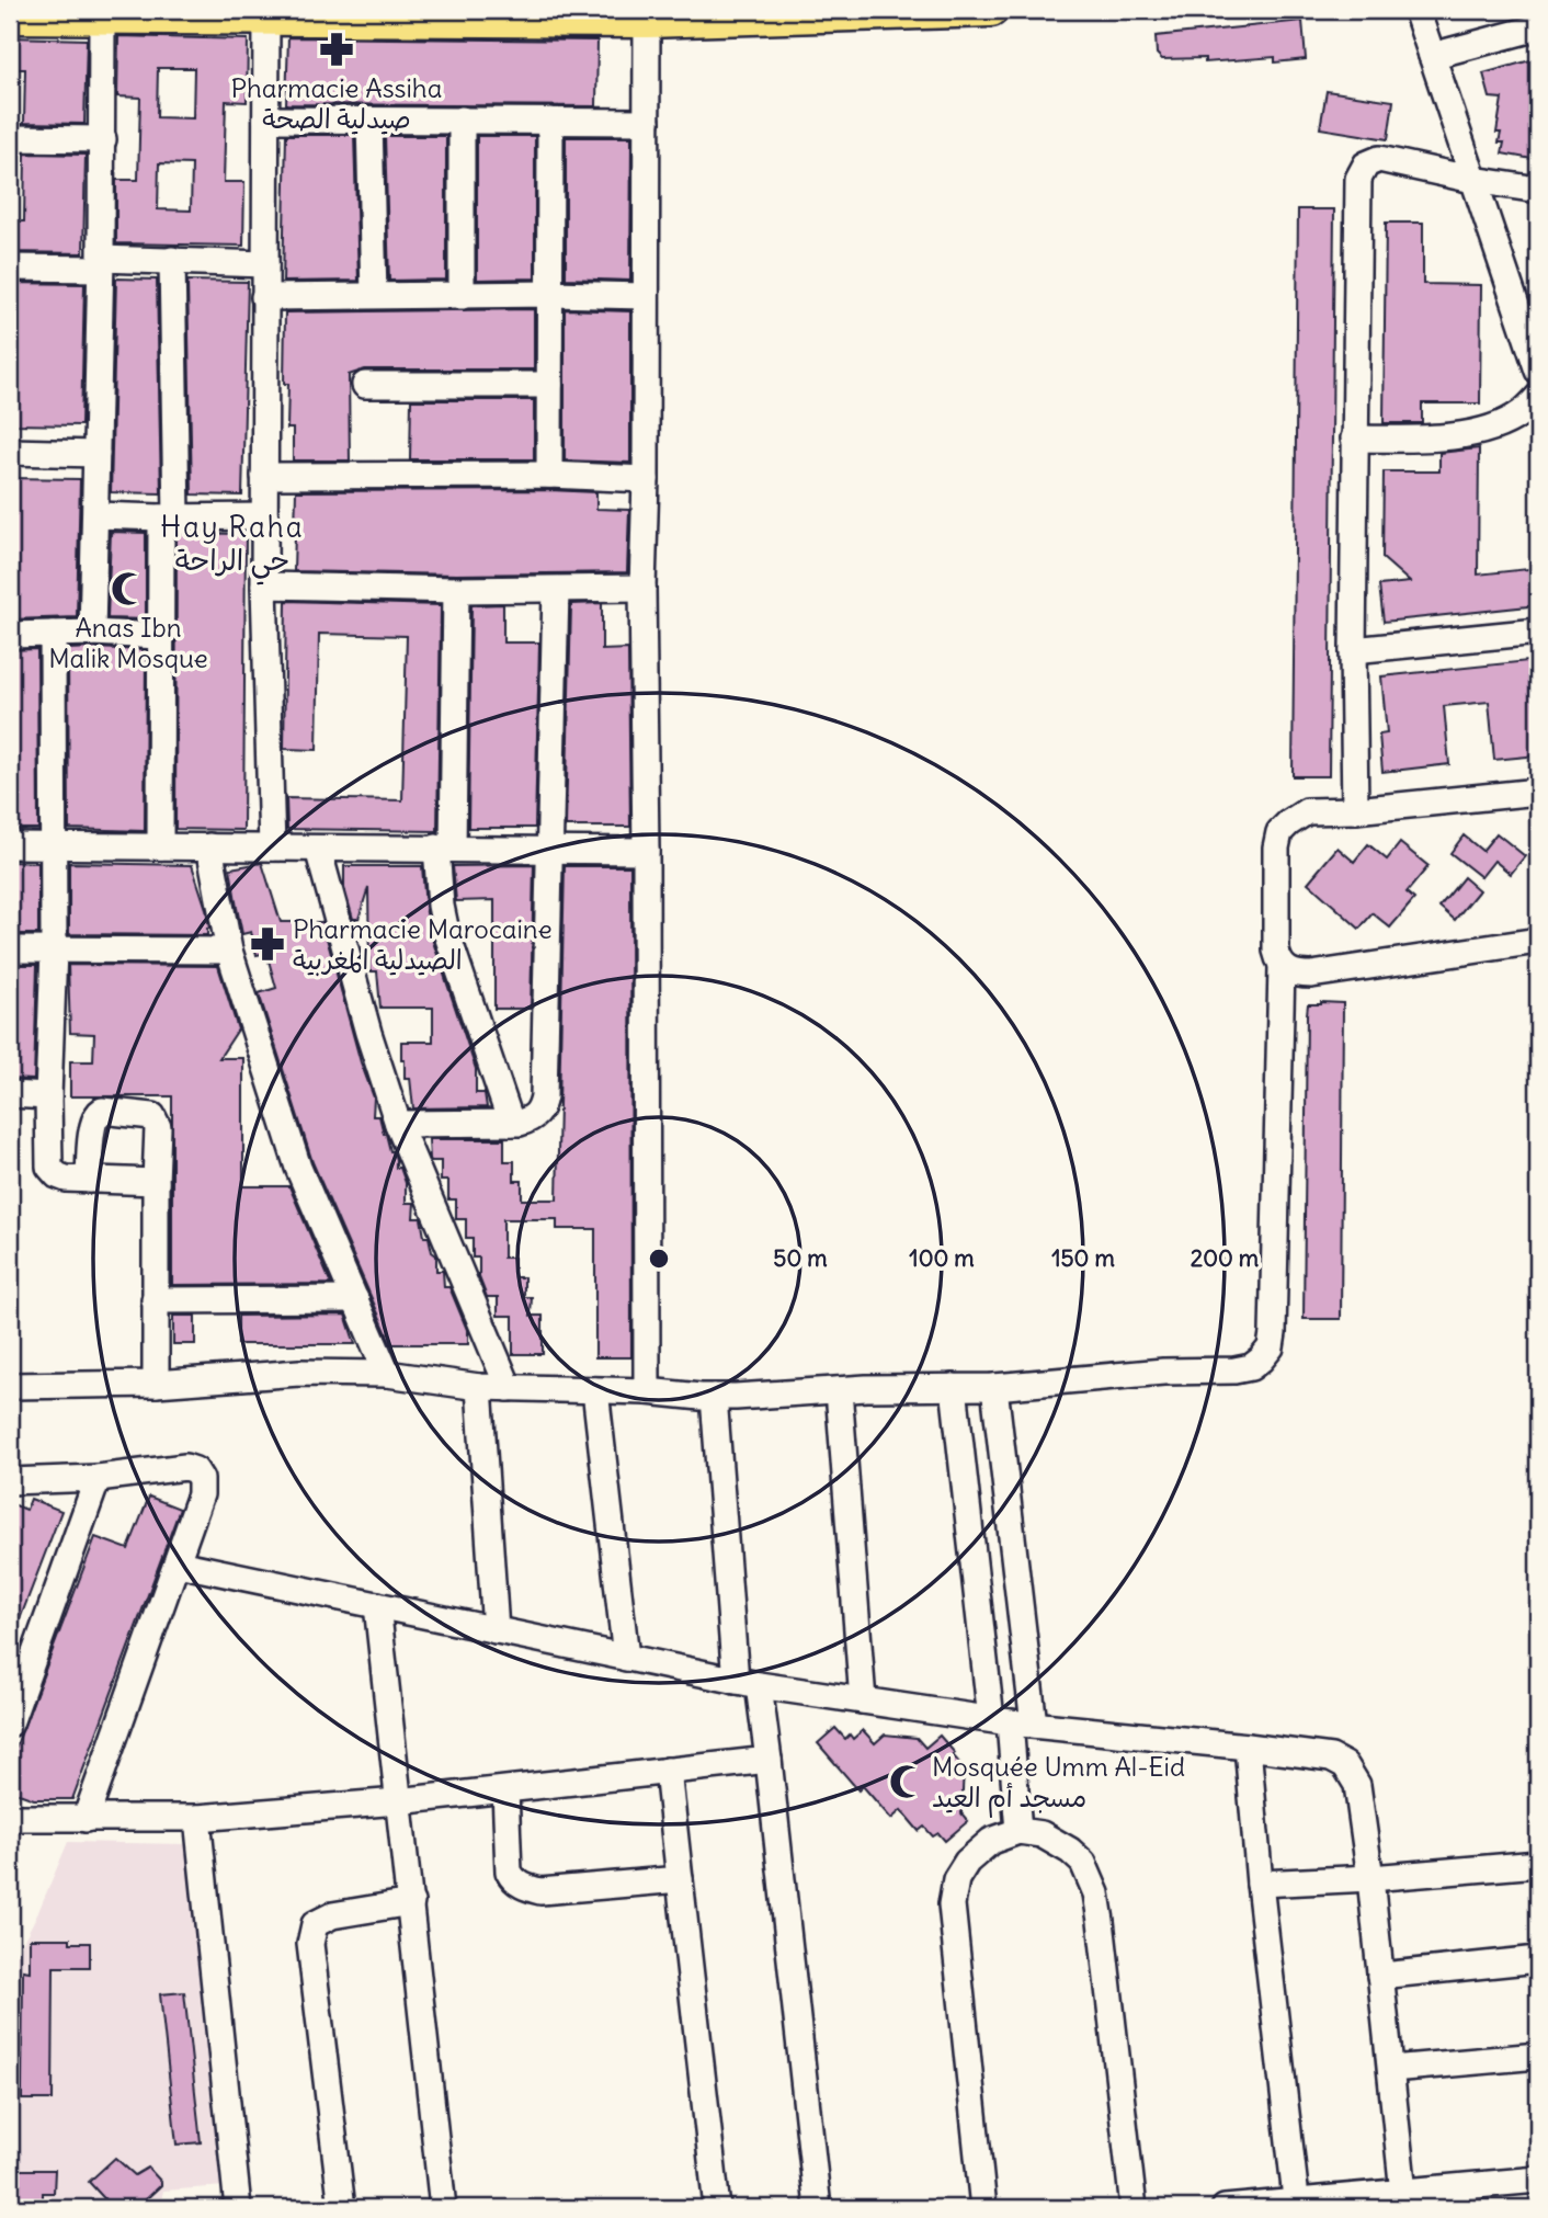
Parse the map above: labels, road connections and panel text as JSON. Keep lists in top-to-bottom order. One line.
{"districts":["Hay Raha حي الراحة"],"places":{"pharmacy":["Pharmacie Assiha صيدلية الصحة","Pharmacie Marocaine الصيدلية المغربية"],"mosque":["Anas Ibn Malik Mosque","Mosquée Umm Al-Eid مسجد أم العيد"]},"rings":["50 m","100 m","150 m","200 m"]}
